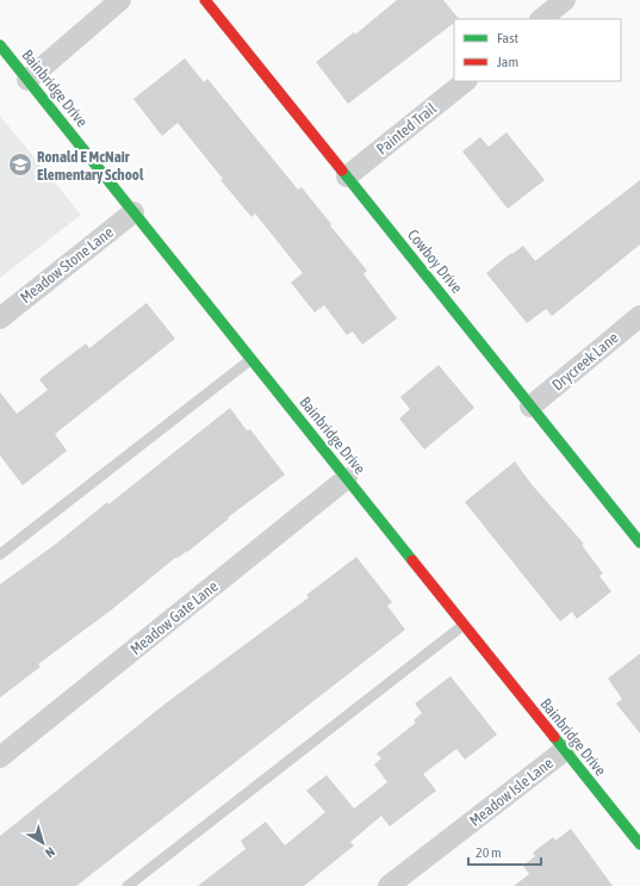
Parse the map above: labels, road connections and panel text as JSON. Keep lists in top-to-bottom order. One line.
{"streets":{"street":["Bainbridge Drive","Painted Trail","Cowboy Drive","Meadow Stone Lane","Drycreek Lane","Meadow Gate Lane","Meadow Isle Lane"]},"crossings":[["Bainbridge Drive","Meadow Stone Lane"],["Bainbridge Drive","Meadow Gate Lane"],["Bainbridge Drive","Meadow Isle Lane"],["Painted Trail","Cowboy Drive"],["Cowboy Drive","Drycreek Lane"]],"places":{"school or university":["Ronald E McNair Elementary School"]},"legend":["Fast","Jam"],"scale_bar":"20 m","north":"bottom right"}
